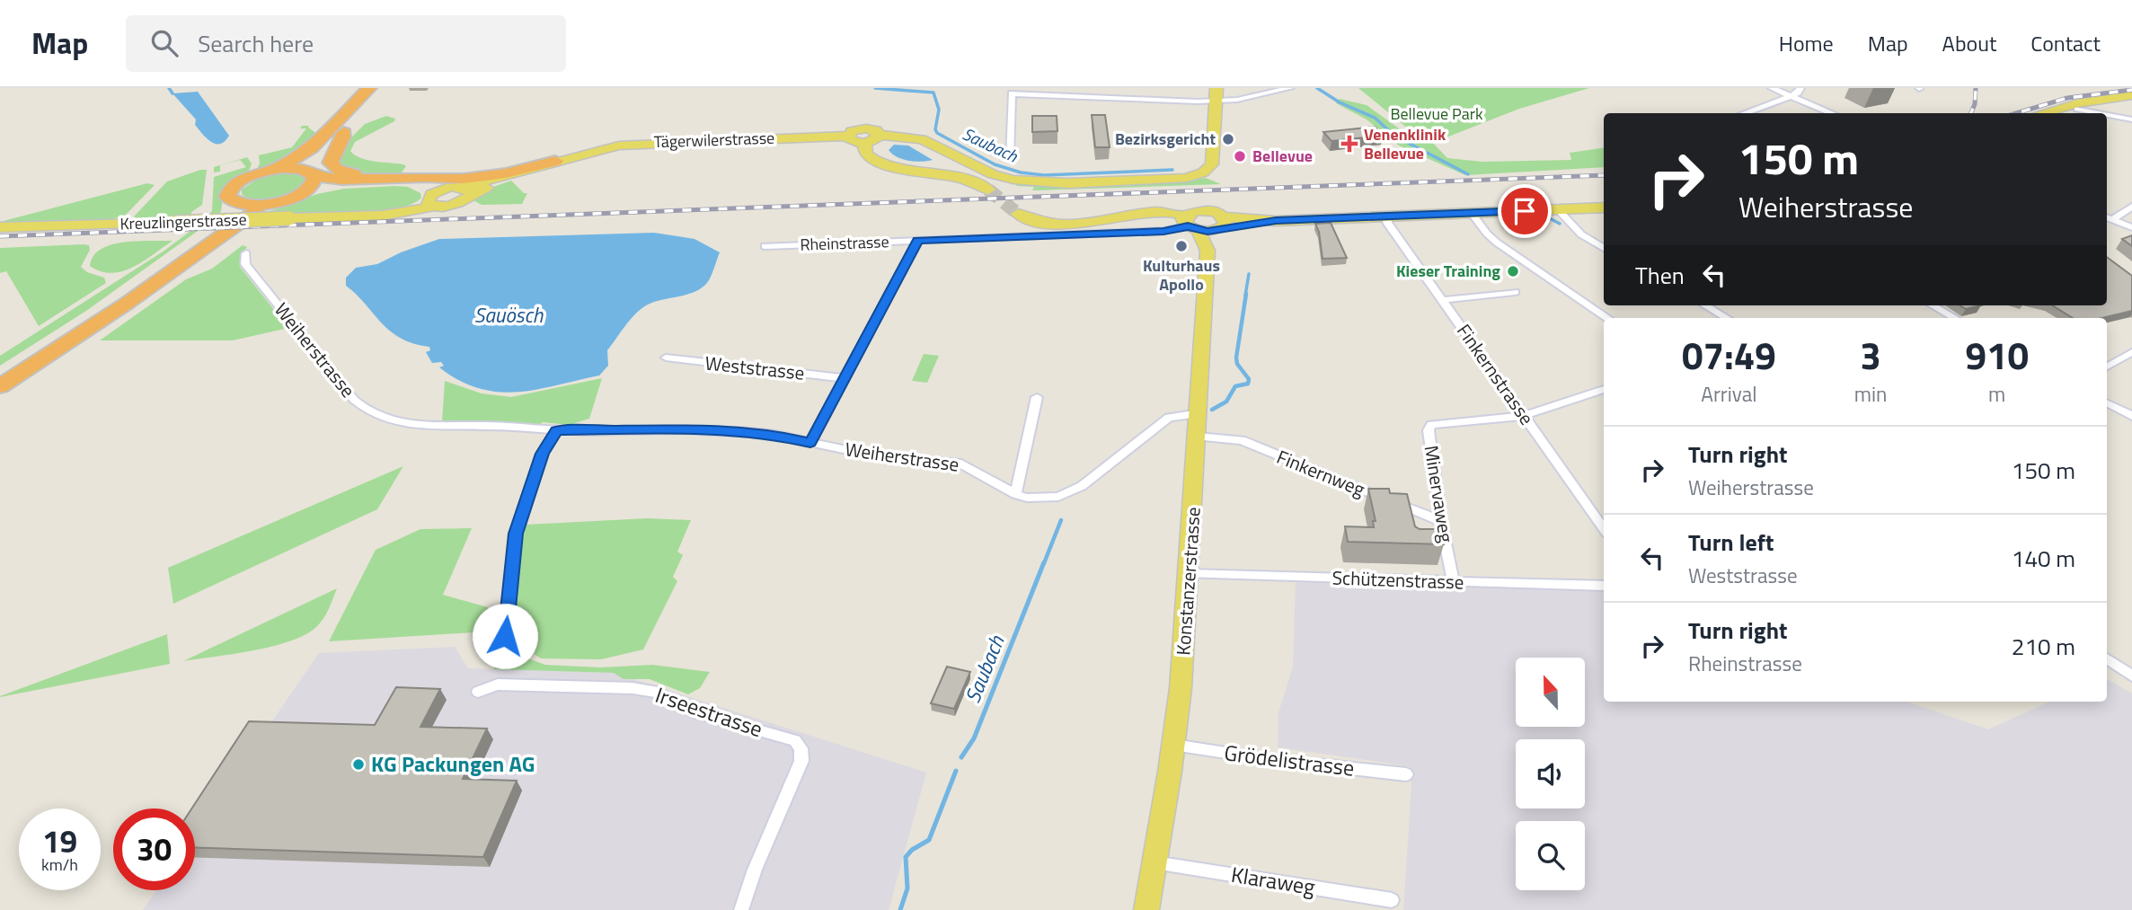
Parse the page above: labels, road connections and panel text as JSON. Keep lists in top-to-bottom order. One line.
{"streets":{"main road":["Tägerwilerstrasse","Kreuzlingerstrasse","Konstanzerstrasse"],"street":["Rheinstrasse","Weiherstrasse","Weststrasse","Finkernstrasse","Finkernweg","Minervaweg","Schützenstrasse","Irseestrasse","Grödelistrasse","Klaraweg"]},"crossings":[["Rheinstrasse","Konstanzerstrasse"],["Weiherstrasse","Konstanzerstrasse"],["Finkernstrasse","Minervaweg"],["Finkernweg","Minervaweg"],["Finkernweg","Konstanzerstrasse"],["Minervaweg","Schützenstrasse"],["Schützenstrasse","Konstanzerstrasse"],["Konstanzerstrasse","Grödelistrasse"],["Konstanzerstrasse","Klaraweg"]],"water":["Saubach","Sauösch"],"parks":["Bellevue Park"],"places":{"other":["Bezirksgericht","Bellevue","Kulturhaus Apollo","Kieser Training","KG Packungen AG"],"health":["Venenklinik Bellevue"]},"north":"top","page":{"header":"Map","search":"Search here","nav":["Home","Map","About","Contact"],"turn":["150 m","Weiherstrasse"],"then":"Then","eta":["07:49","Arrival","3","min","910","m"],"list":[{"name":"Turn right","note":"Weiherstrasse","value":"150 m"},{"name":"Turn left","note":"Weststrasse","value":"140 m"},{"name":"Turn right","note":"Rheinstrasse","value":"210 m"}],"speed":"19 km/h","limit":"30"}}
